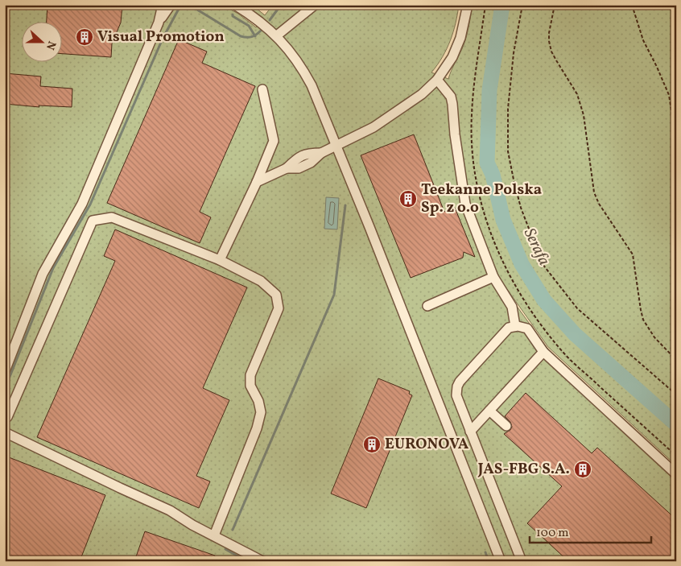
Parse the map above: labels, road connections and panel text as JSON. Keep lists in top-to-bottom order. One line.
{"water":["Serafa"],"places":{"building":["Visual Promotion","Teekanne Polska Sp. z o.o","EURONOVA","JAS-FBG S.A."]},"scale_bar":"100 m","north":"right"}
